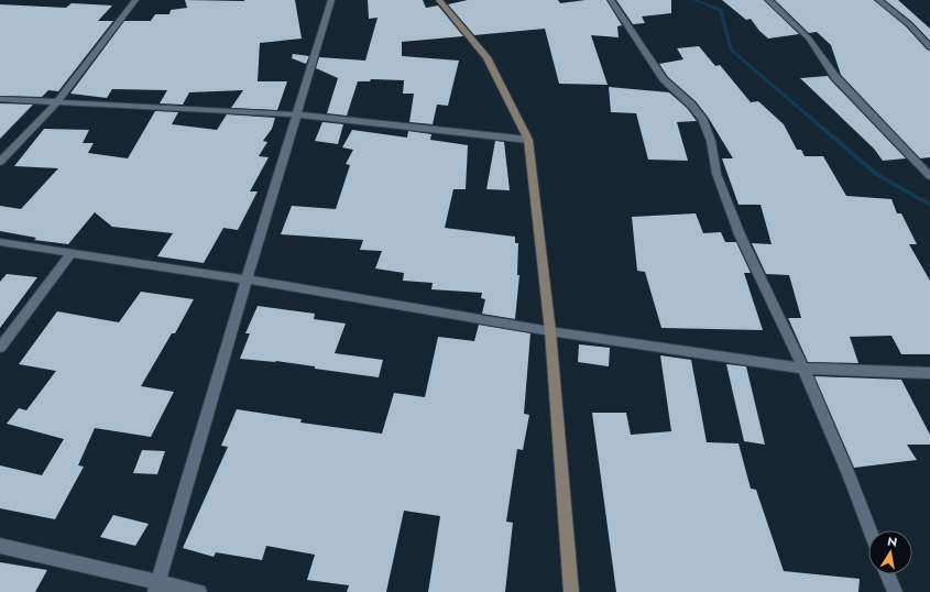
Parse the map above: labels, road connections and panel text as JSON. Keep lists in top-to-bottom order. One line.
{"north":"top"}
